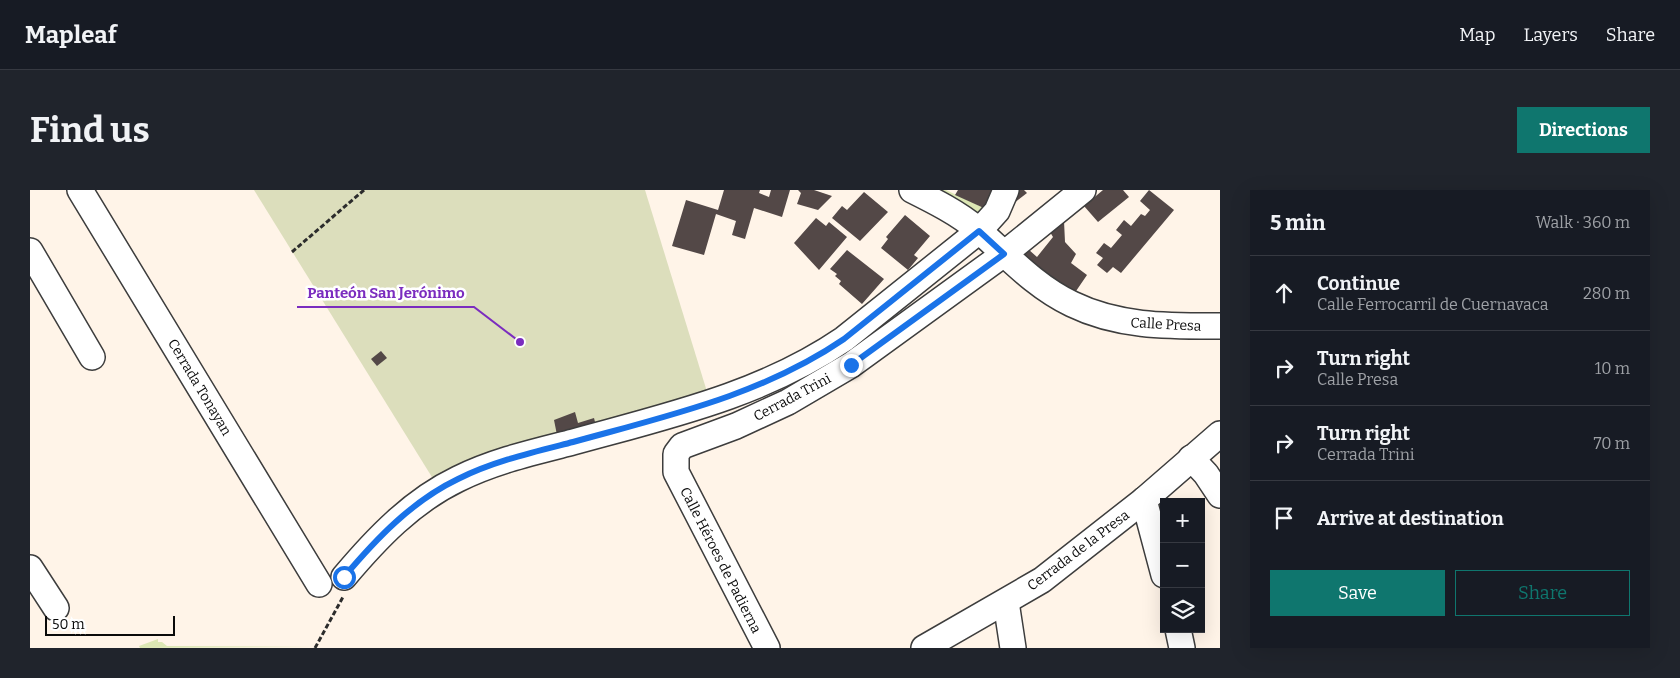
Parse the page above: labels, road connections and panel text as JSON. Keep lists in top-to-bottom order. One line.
{"streets":{"street":["Calle Presa","Cerrada Tonayan","Cerrada Trini","Cerrada de la Presa","Calle Héroes de Padierna"]},"crossings":[["Calle Presa","Cerrada Trini"],["Cerrada Trini","Calle Héroes de Padierna"]],"places":["Panteón San Jerónimo"],"scale_bar":"50 m","page":{"header":"Mapleaf","nav":["Map","Layers","Share"],"buttons":["Directions",["Save","Share"]],"title":"Find us","heading":["5 min","Walk · 360 m"],"list":[["Continue","Calle Ferrocarril de Cuernavaca","280 m"],["Turn right","Calle Presa","10 m"],["Turn right","Cerrada Trini","70 m"],"Arrive at destination"],"map_buttons":["+","−"],"scale":"50 m"}}
